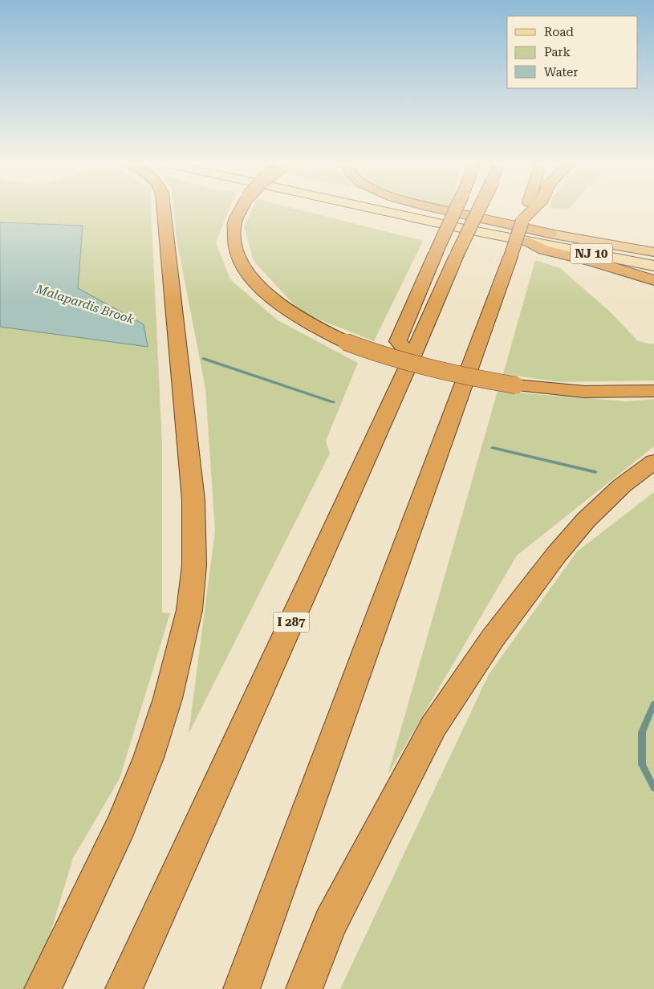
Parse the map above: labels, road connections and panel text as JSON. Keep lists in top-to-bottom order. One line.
{"streets":{"highway":["NJ 10","I 287"]},"water":["Malapardis Brook"],"legend":["Road","Park","Water"]}
